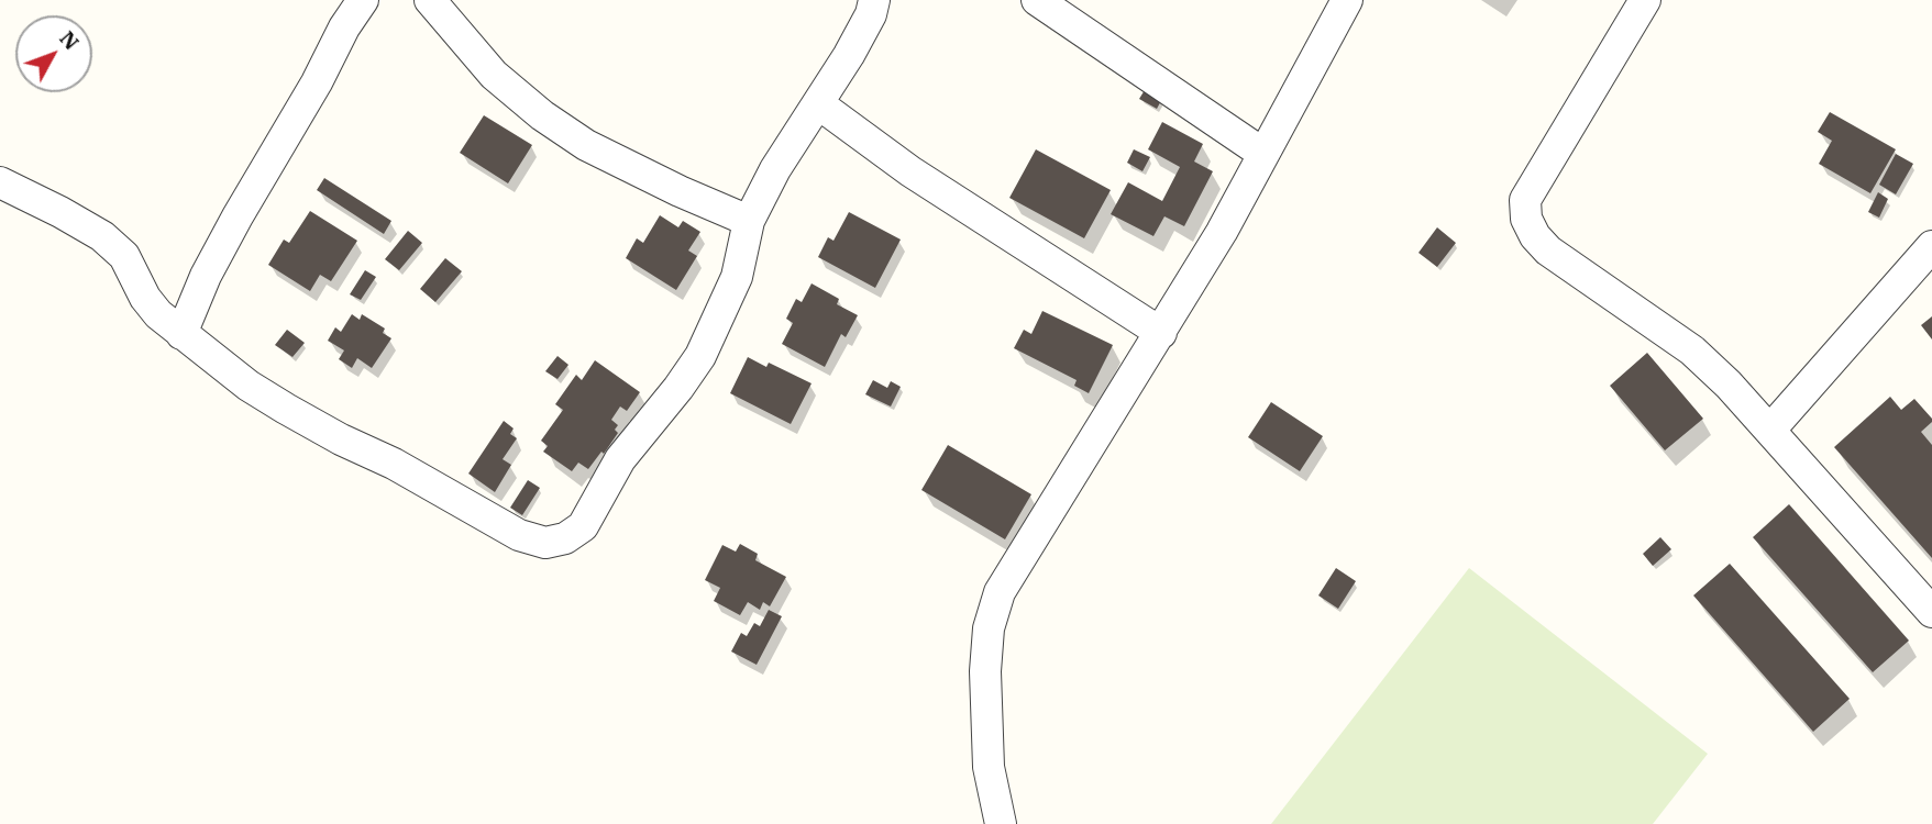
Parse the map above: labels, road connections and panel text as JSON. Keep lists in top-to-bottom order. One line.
{"north":"top right"}
